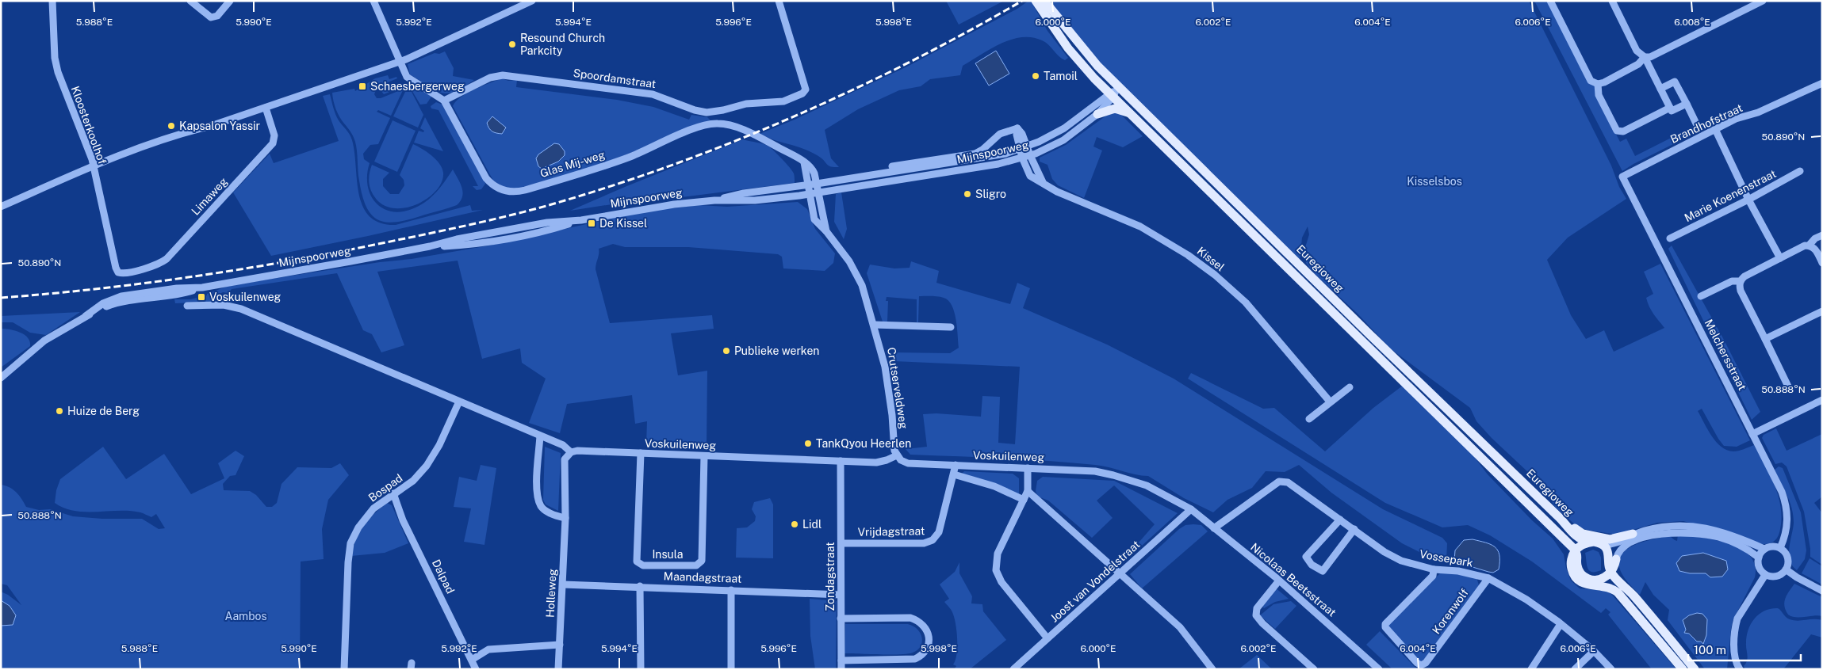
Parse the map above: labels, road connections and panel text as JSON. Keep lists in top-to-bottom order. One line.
{"streets":{"main road":["Euregioweg"],"street":["Spoordamstraat","Brandhofstraat","Kloosterkoolhof","Mijnspoorweg","Glas Mij-weg","Marie Koenenstraat","Limaweg","Kissel","Melchersstraat","Crutserveldweg","Voskuilenweg","Bospad","Vrijdagstraat","Insula","Vossepark","Dalpad","Zondagstraat","Maandagstraat","Nicolaas Beetsstraat","Joost van Vondelstraat","Holleweg","Korenwolf"]},"crossings":[["Spoordamstraat","Glas Mij-weg"],["Brandhofstraat","Melchersstraat"],["Kloosterkoolhof","Limaweg"],["Mijnspoorweg","Glas Mij-weg"],["Mijnspoorweg","Kissel"],["Mijnspoorweg","Euregioweg"],["Mijnspoorweg","Crutserveldweg"],["Glas Mij-weg","Crutserveldweg"],["Crutserveldweg","Voskuilenweg"],["Voskuilenweg","Vrijdagstraat"],["Voskuilenweg","Insula"],["Voskuilenweg","Zondagstraat"],["Voskuilenweg","Nicolaas Beetsstraat"],["Voskuilenweg","Joost van Vondelstraat"],["Voskuilenweg","Holleweg"],["Bospad","Dalpad"],["Vrijdagstraat","Zondagstraat"],["Vossepark","Nicolaas Beetsstraat"],["Vossepark","Korenwolf"],["Zondagstraat","Maandagstraat"],["Maandagstraat","Holleweg"],["Nicolaas Beetsstraat","Joost van Vondelstraat"]],"parks":["Kisselsbos","Aambos"],"places":{"other":["Resound Church Parkcity","Tamoil","Kapsalon Yassir","Sligro","Publieke werken","Huize de Berg","TankQyou Heerlen","Lidl"],"transit":["Schaesbergerweg","De Kissel","Voskuilenweg"]},"scale_bar":"100 m","coordinates":["5.988°E","5.990°E","5.992°E","5.994°E","5.996°E","5.998°E","6.000°E","6.002°E","6.004°E","6.006°E","6.008°E","50.890°N","50.888°N"]}
